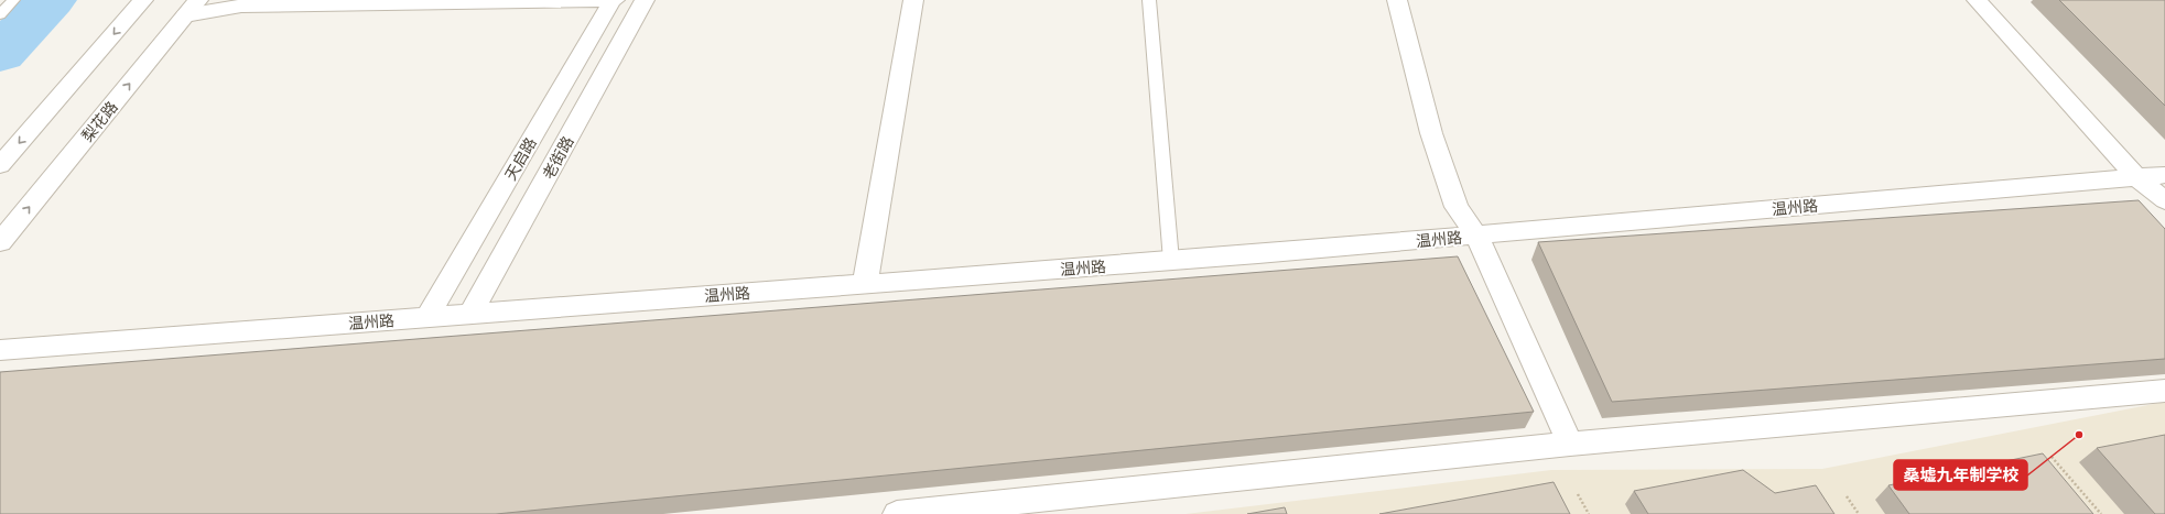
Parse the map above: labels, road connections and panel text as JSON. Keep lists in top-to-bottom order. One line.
{"streets":{"street":["梨花路","老街路","天启路","温州路"]},"crossings":[["老街路","温州路"],["天启路","温州路"]],"places":["桑墟九年制学校"]}
